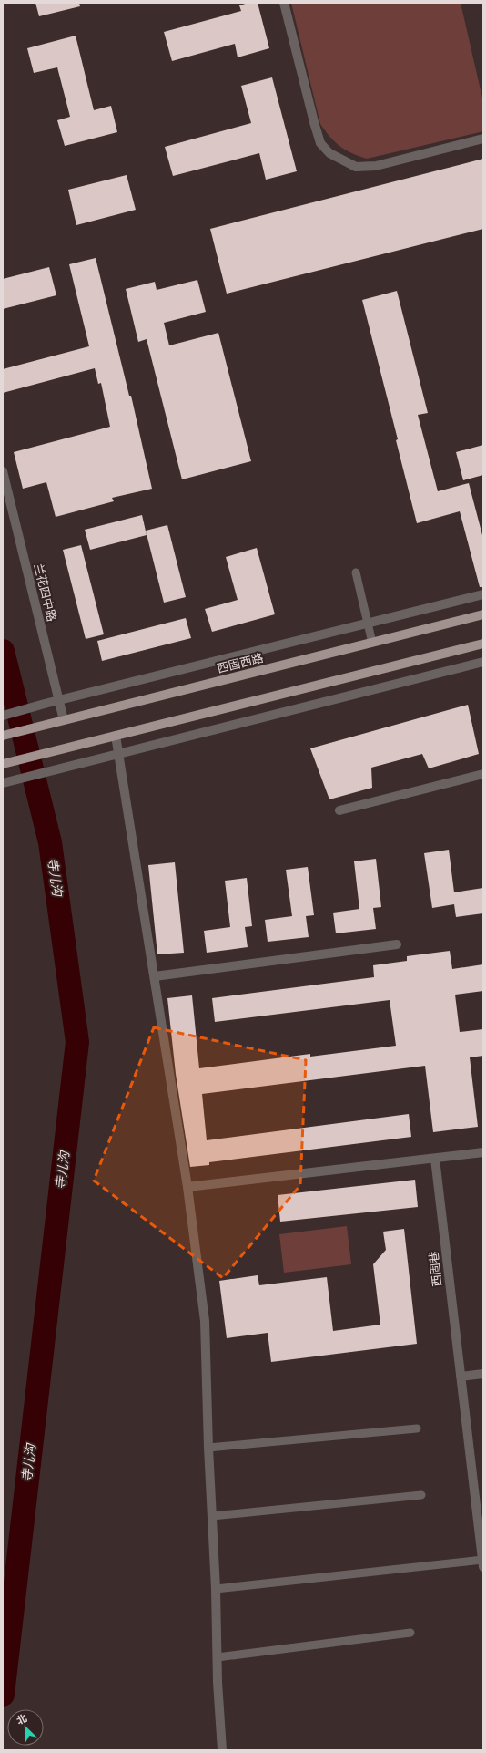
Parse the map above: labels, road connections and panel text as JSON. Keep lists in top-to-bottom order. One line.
{"streets":{"main road":["西固西路"],"street":["兰花四中路","西固巷"]},"crossings":[["兰花四中路","西固西路"]],"water":["寺儿沟"],"north":"top left"}
